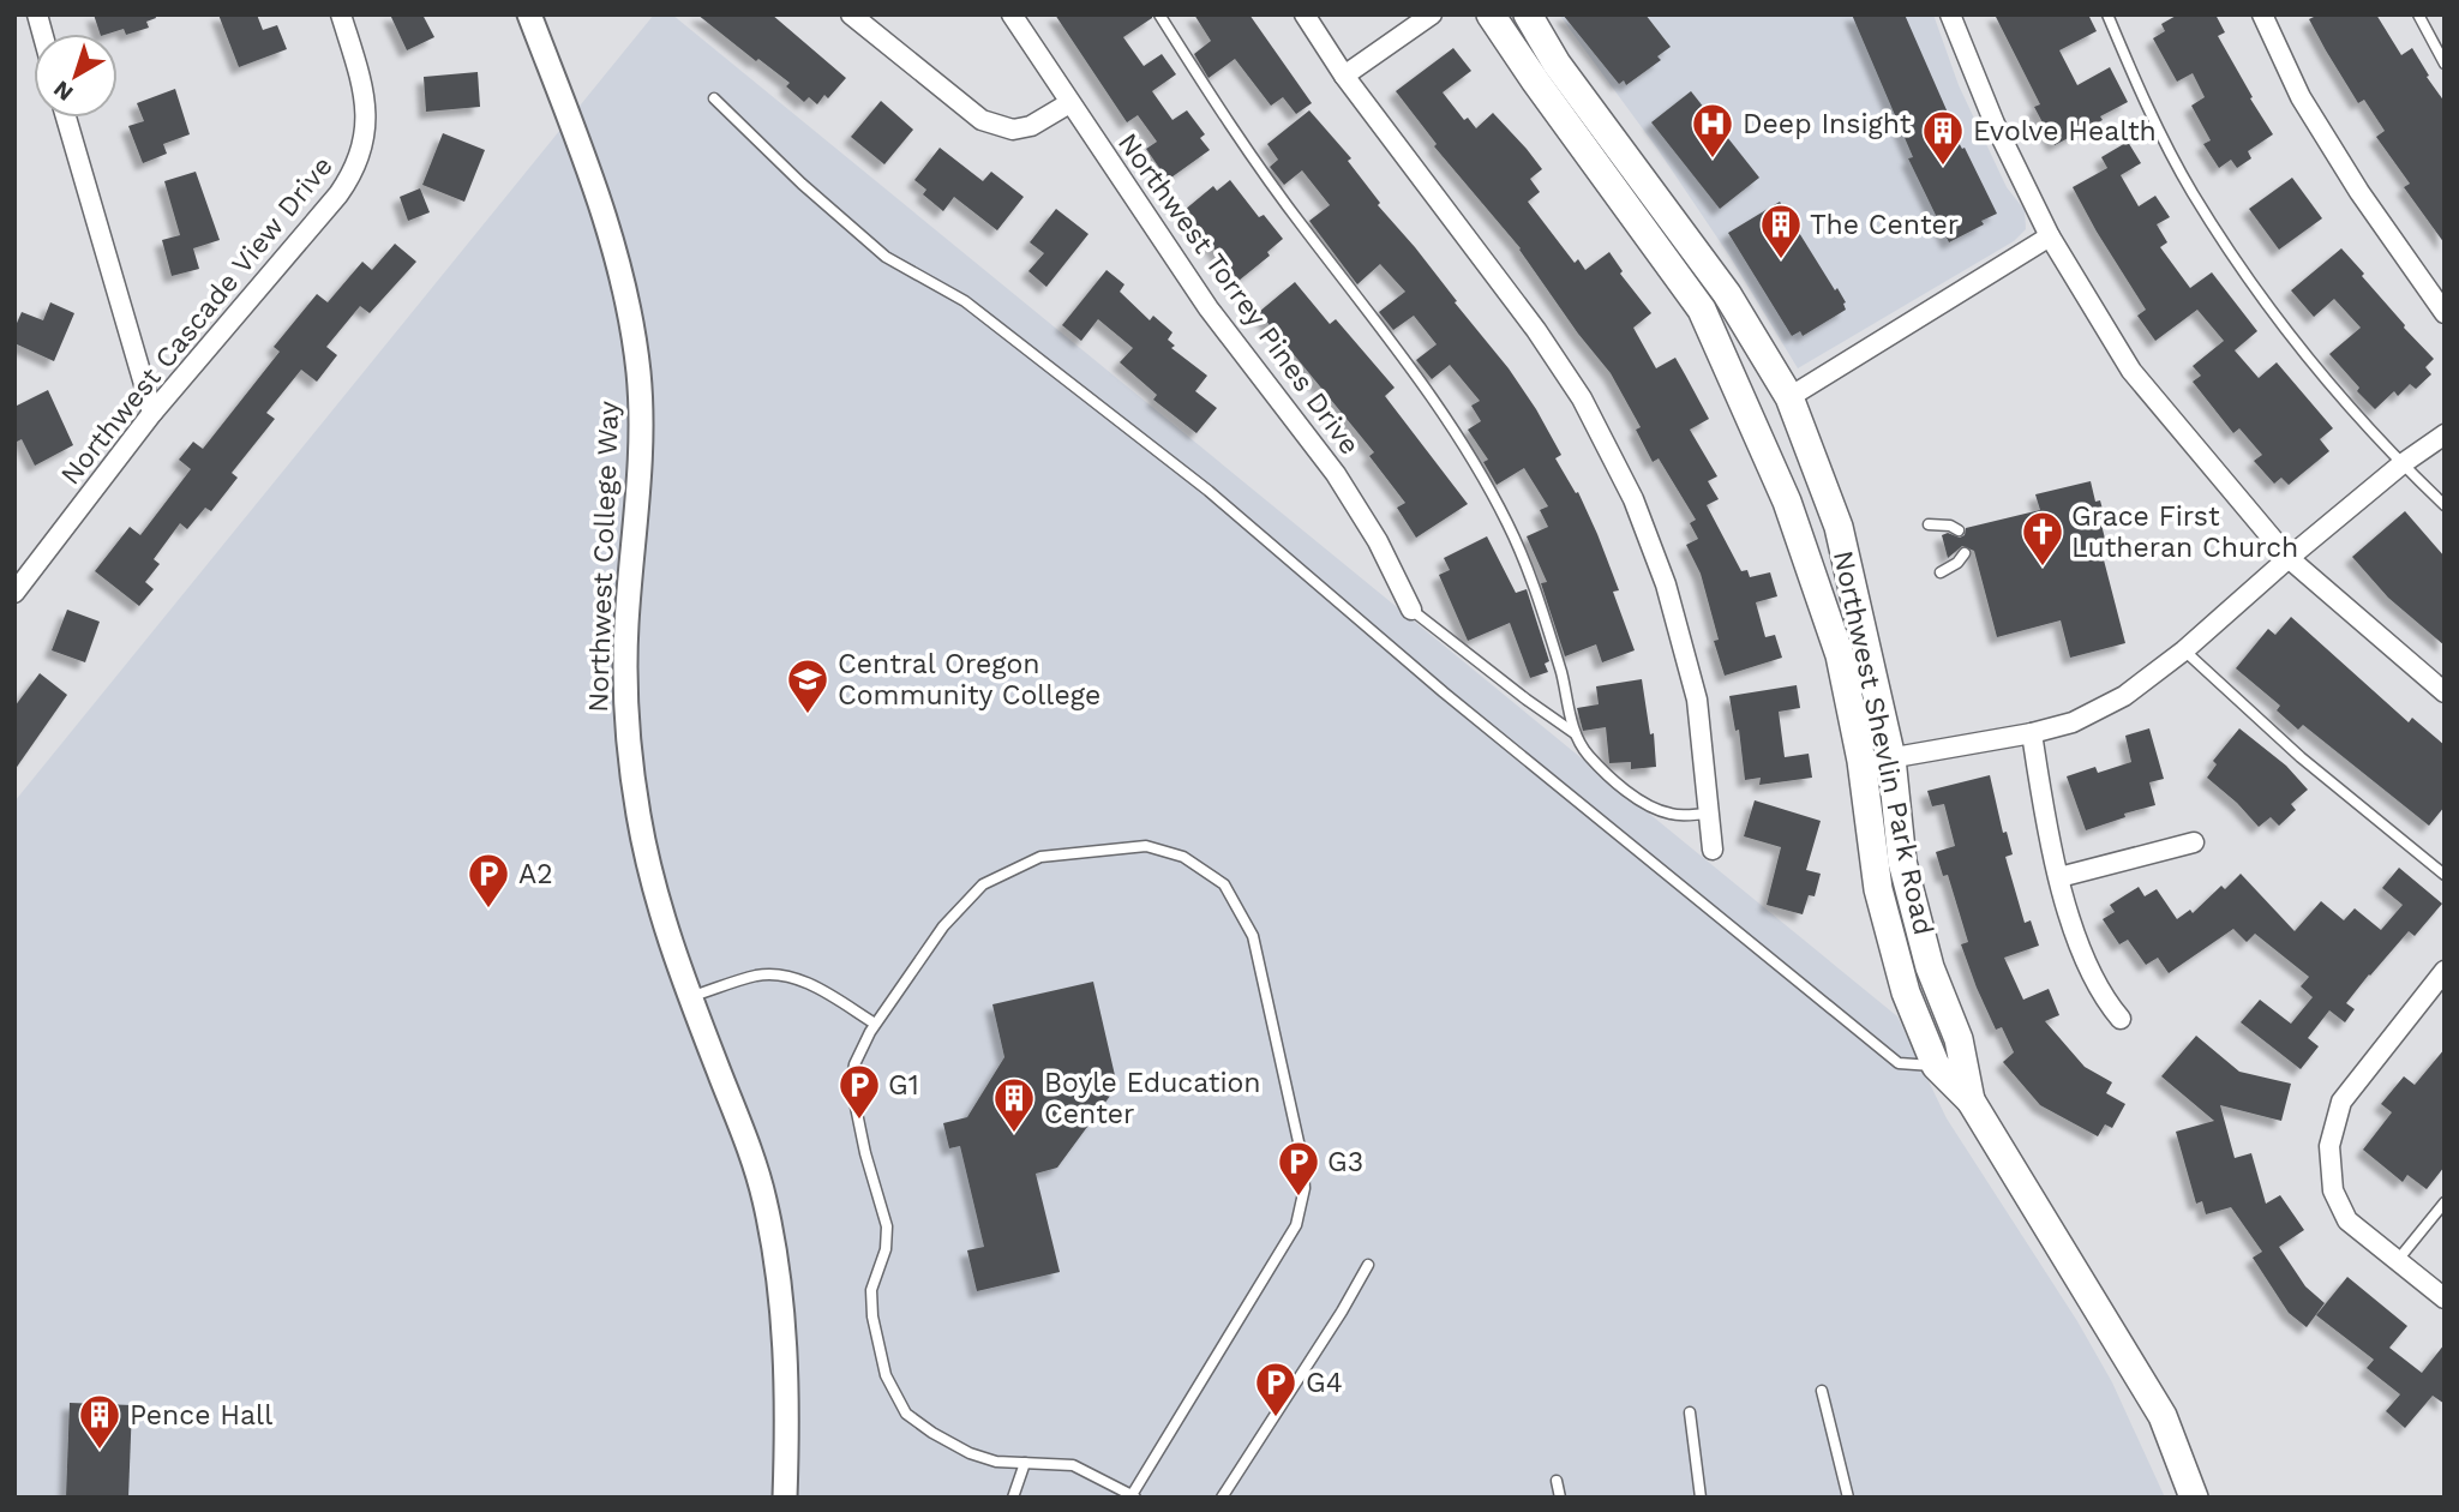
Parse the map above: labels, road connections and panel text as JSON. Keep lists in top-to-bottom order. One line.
{"streets":{"main road":["Northwest Shevlin Park Road"],"street":["Northwest Torrey Pines Drive","Northwest Cascade View Drive","Northwest College Way"]},"places":{"hospital":["Deep Insight"],"building":["Evolve Health","The Center","Boyle Education Center","Pence Hall"],"church":["Grace First Lutheran Church"],"school or university":["Central Oregon Community College"],"parking":["A2","G1","G3","G4"]},"north":"bottom left"}
